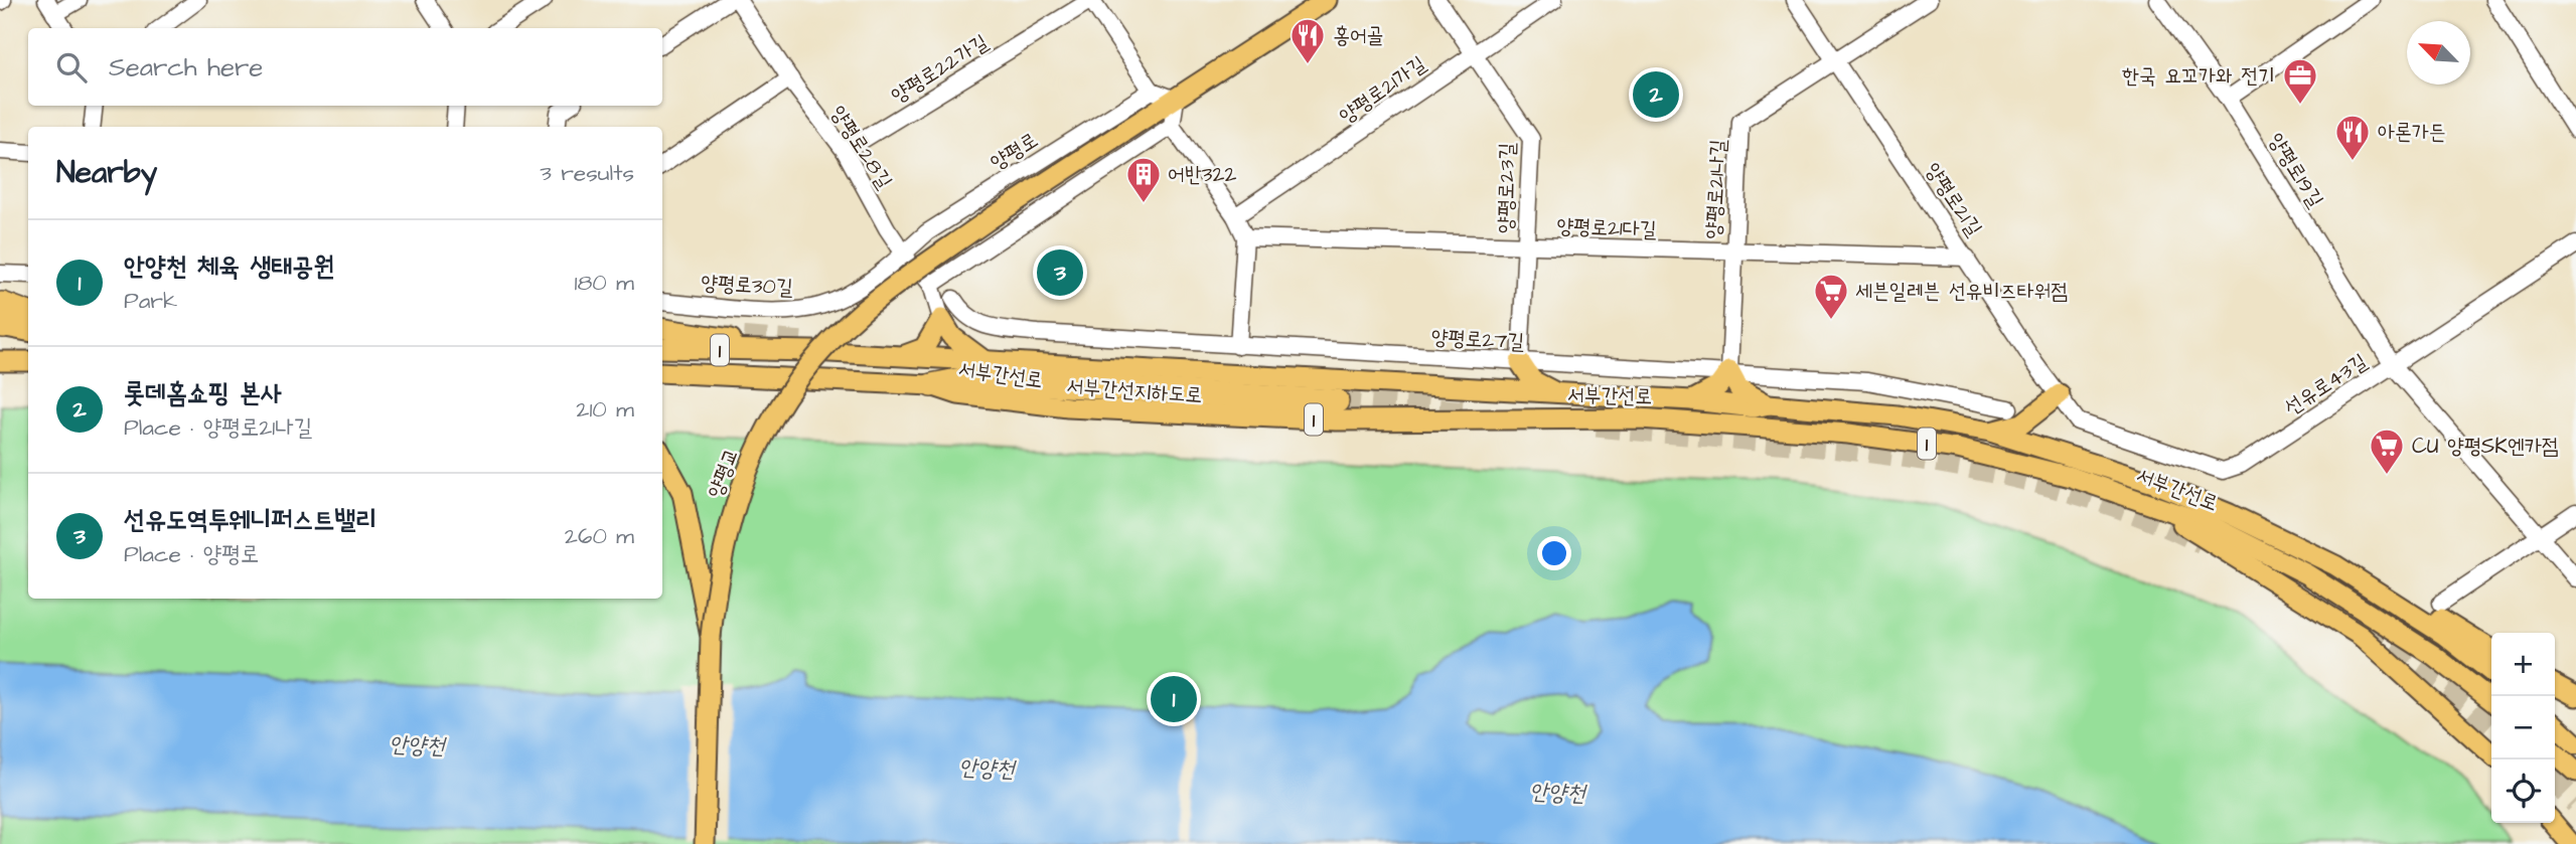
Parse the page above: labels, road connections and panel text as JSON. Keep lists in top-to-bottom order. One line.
{"streets":{"highway":["서부간선지하도로"],"main road":["양평로","1","서부간선로","양평교"],"street":["양평로22가길","양평로21가길","양평로28길","양평로19길","양평로23길","양평로21나길","양평로21길","양평로21다길","양평로30길","양평로27길","선유로43길"]},"crossings":[["양평로22가길","양평로28길"],["양평로21가길","양평로23길"],["양평로28길","양평로"],["양평로28길","양평로30길"],["양평로","양평로30길"],["양평로","양평교"],["양평로19길","선유로43길"],["양평로23길","양평로21다길"],["양평로23길","양평로27길"],["양평로21나길","양평로21길"],["양평로21나길","양평로21다길"],["양평로21나길","양평로27길"],["양평로21길","양평로21다길"],["양평로21길","선유로43길"],["서부간선로","서부간선지하도로"]],"water":["안양천"],"places":{"restaurant":["홍어골","아론가든"],"office":["한국 요꼬가와 전기"],"building":["어반322"],"supermarket":["세븐일레븐 선유비즈타워점","CU 양평SK엔카점"]},"north":"top left","page":{"search":"Search here","pins":["2","3","1"],"heading":["Nearby","3 results"],"list":[{"mark":"1","name":"안양천 체육 생태공원","note":"Park","value":"180 m"},{"mark":"2","name":"롯데홈쇼핑 본사","note":"Place · 양평로21나길","value":"210 m"},{"mark":"3","name":"선유도역투웨니퍼스트밸리","note":"Place · 양평로","value":"260 m"}],"map_buttons":["+","−"]}}
